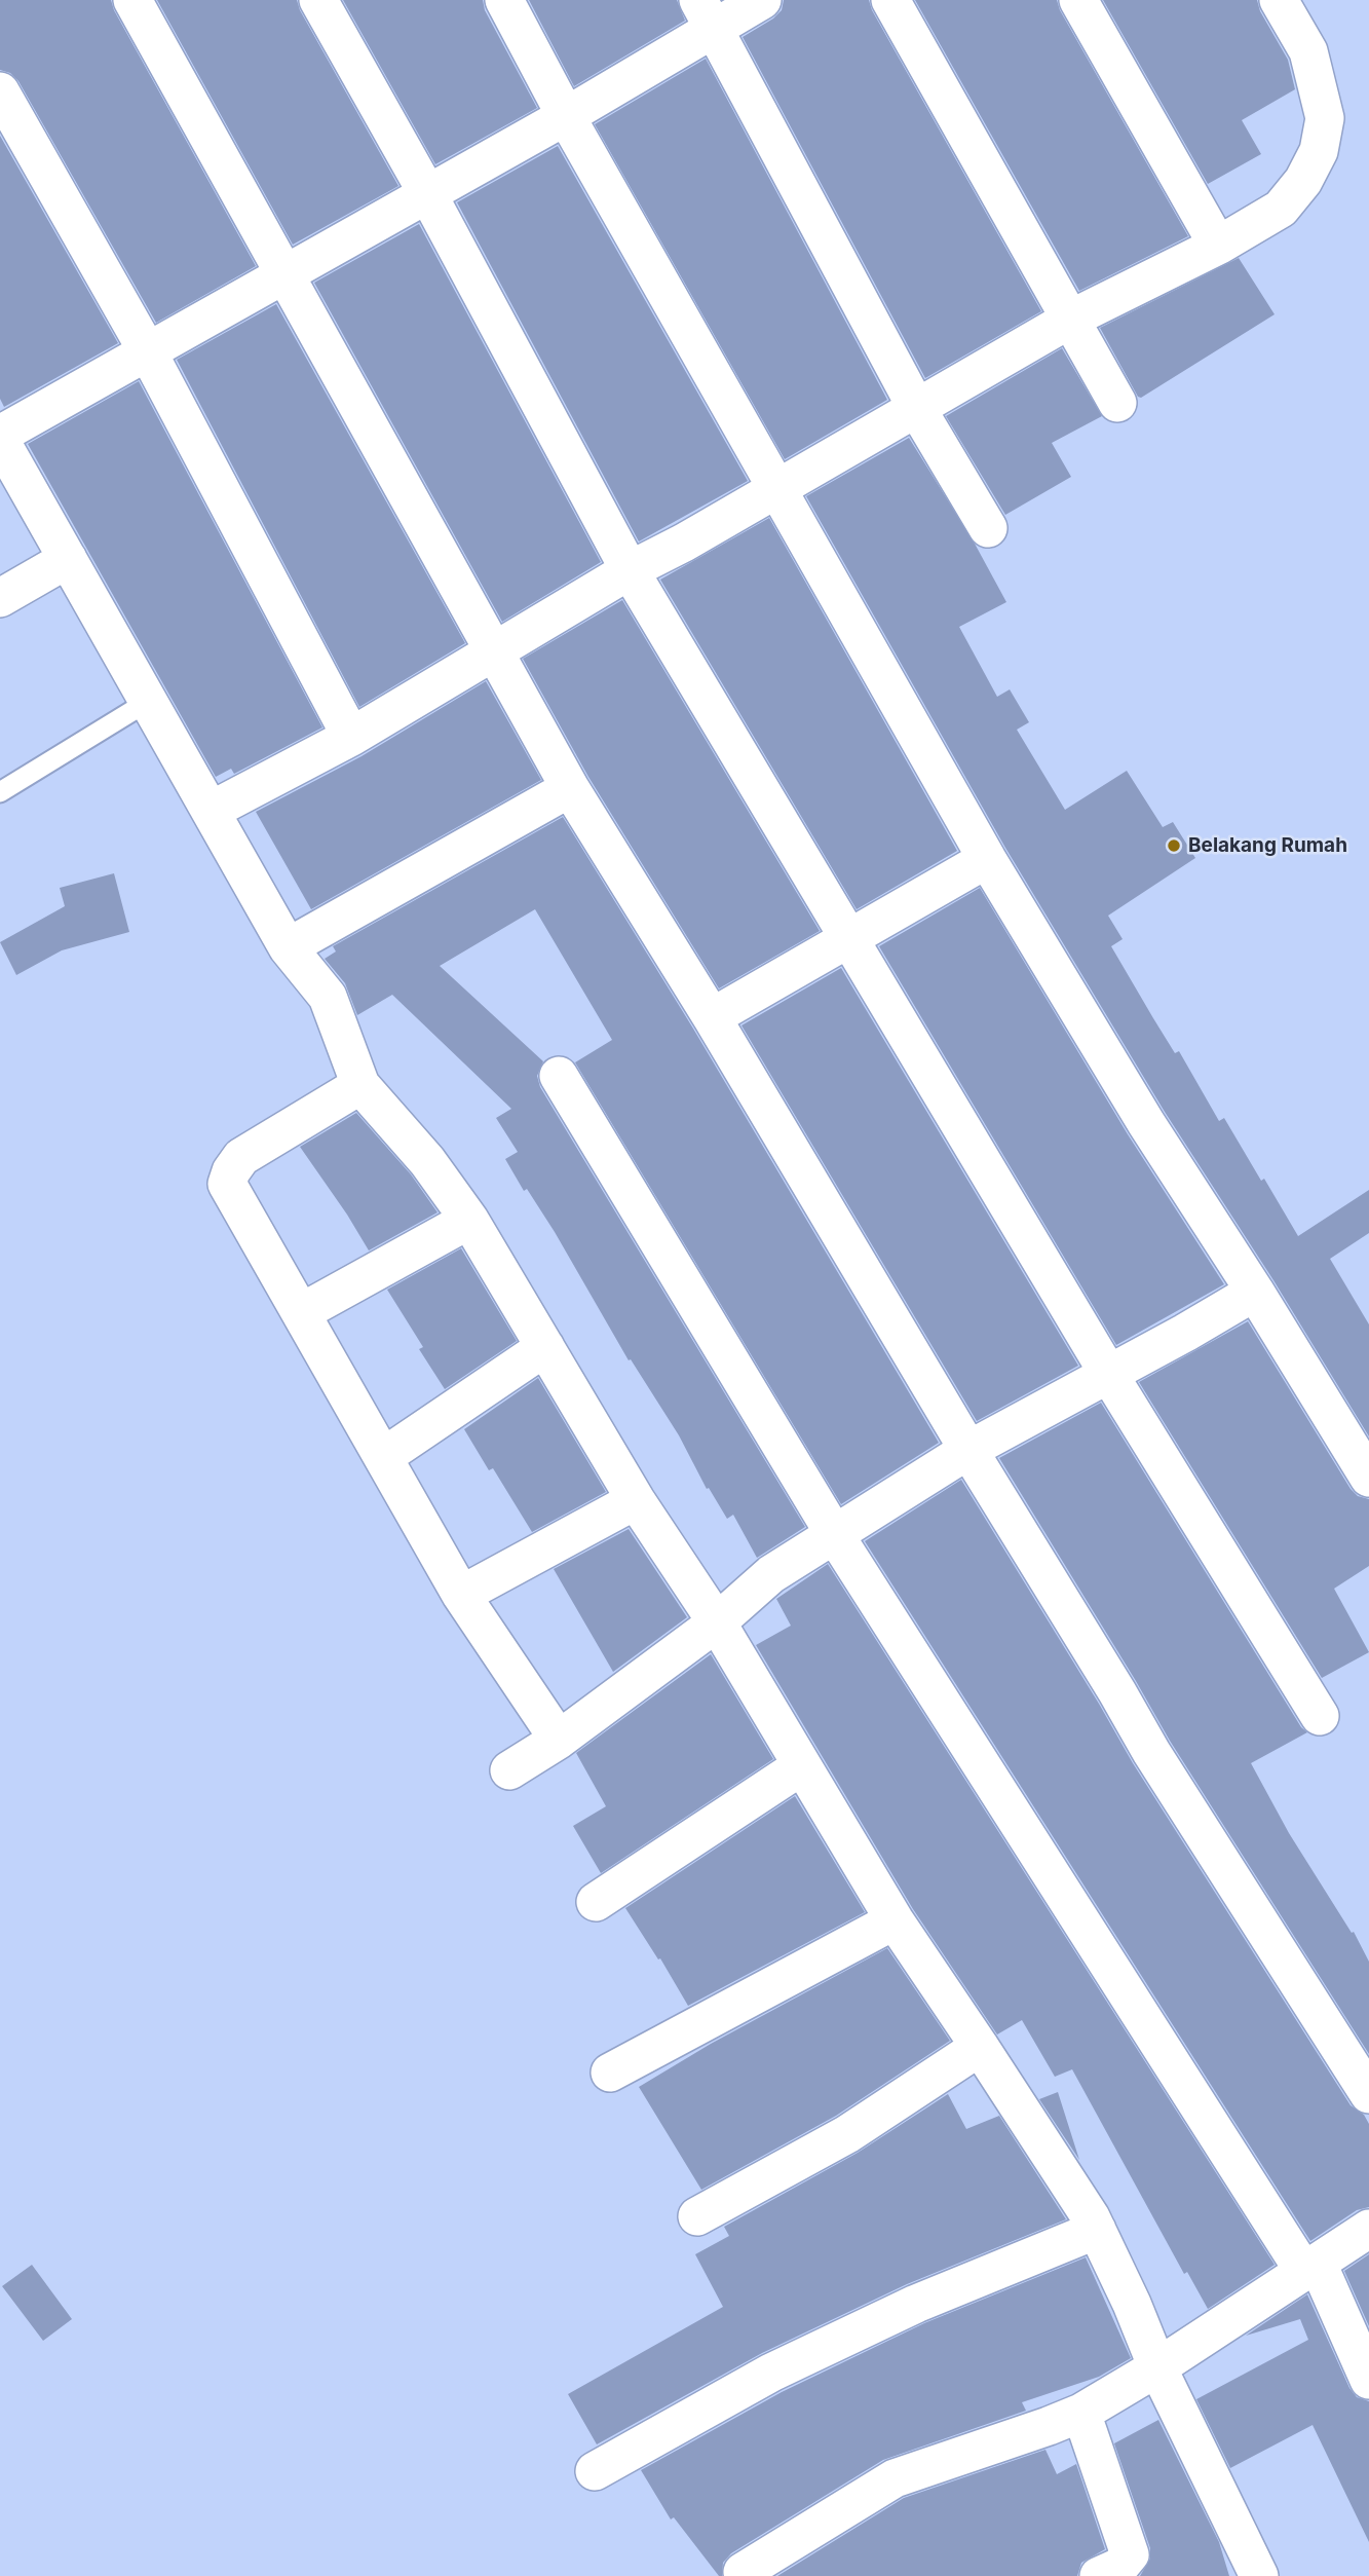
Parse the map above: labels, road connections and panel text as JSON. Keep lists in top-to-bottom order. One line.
{"places":["Belakang Rumah"]}
